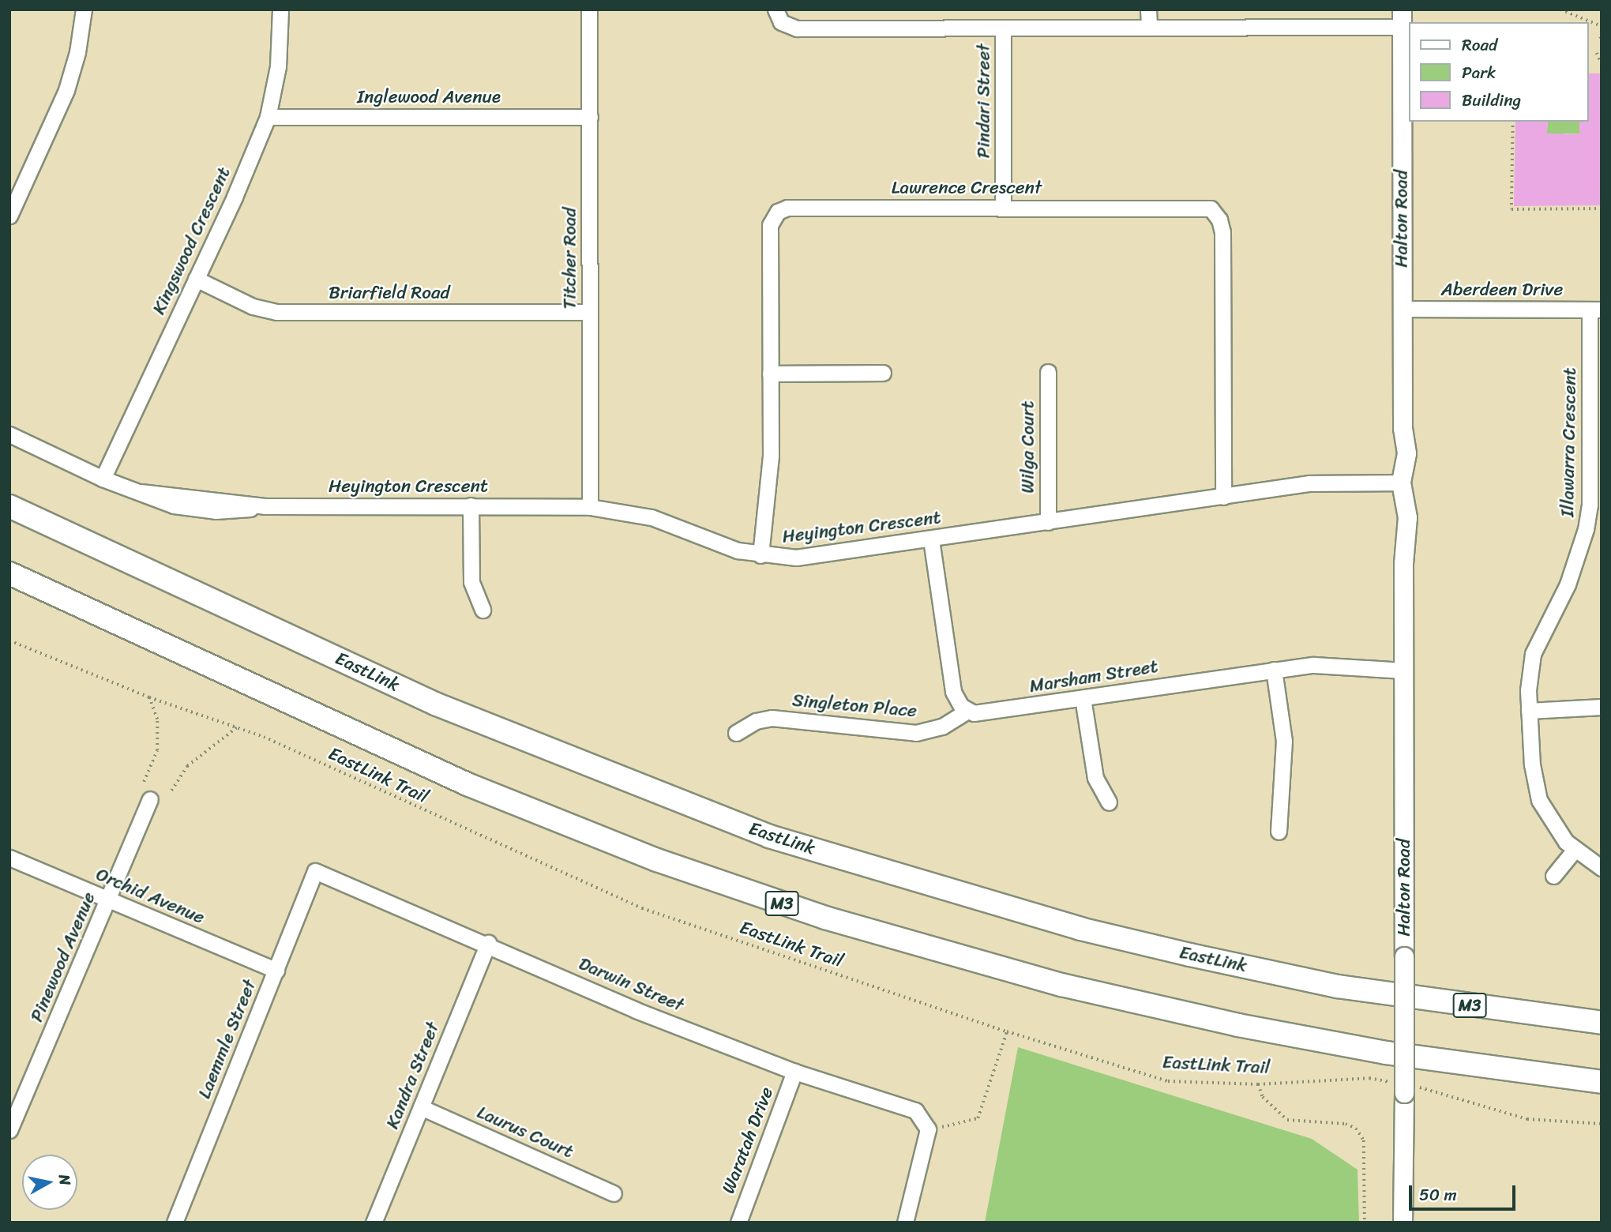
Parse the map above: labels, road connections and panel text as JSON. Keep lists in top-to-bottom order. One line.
{"streets":{"highway":["EastLink","M3"],"main road":["Halton Road"],"street":["Inglewood Avenue","Pindari Street","Lawrence Crescent","Kingswood Crescent","Titcher Road","Aberdeen Drive","Briarfield Road","Illawarra Crescent","Wilga Court","Heyington Crescent","Marsham Street","Singleton Place","Orchid Avenue","Pinewood Avenue","Darwin Street","Laemmle Street","Kandra Street","Laurus Court","Waratah Drive"],"path":["EastLink Trail"]},"crossings":[["Inglewood Avenue","Kingswood Crescent"],["Inglewood Avenue","Titcher Road"],["Pindari Street","Lawrence Crescent"],["Lawrence Crescent","Heyington Crescent"],["Halton Road","Aberdeen Drive"],["Halton Road","Heyington Crescent"],["Halton Road","Marsham Street"],["Halton Road","EastLink Trail"],["Kingswood Crescent","Briarfield Road"],["Kingswood Crescent","Heyington Crescent"],["Titcher Road","Briarfield Road"],["Titcher Road","Heyington Crescent"],["Aberdeen Drive","Illawarra Crescent"],["Wilga Court","Heyington Crescent"],["Marsham Street","Singleton Place"],["Orchid Avenue","Pinewood Avenue"],["Orchid Avenue","Laemmle Street"],["Darwin Street","Laemmle Street"],["Darwin Street","Kandra Street"],["Darwin Street","Waratah Drive"],["Kandra Street","Laurus Court"]],"legend":["Road","Park","Building"],"scale_bar":"50 m","north":"right"}
